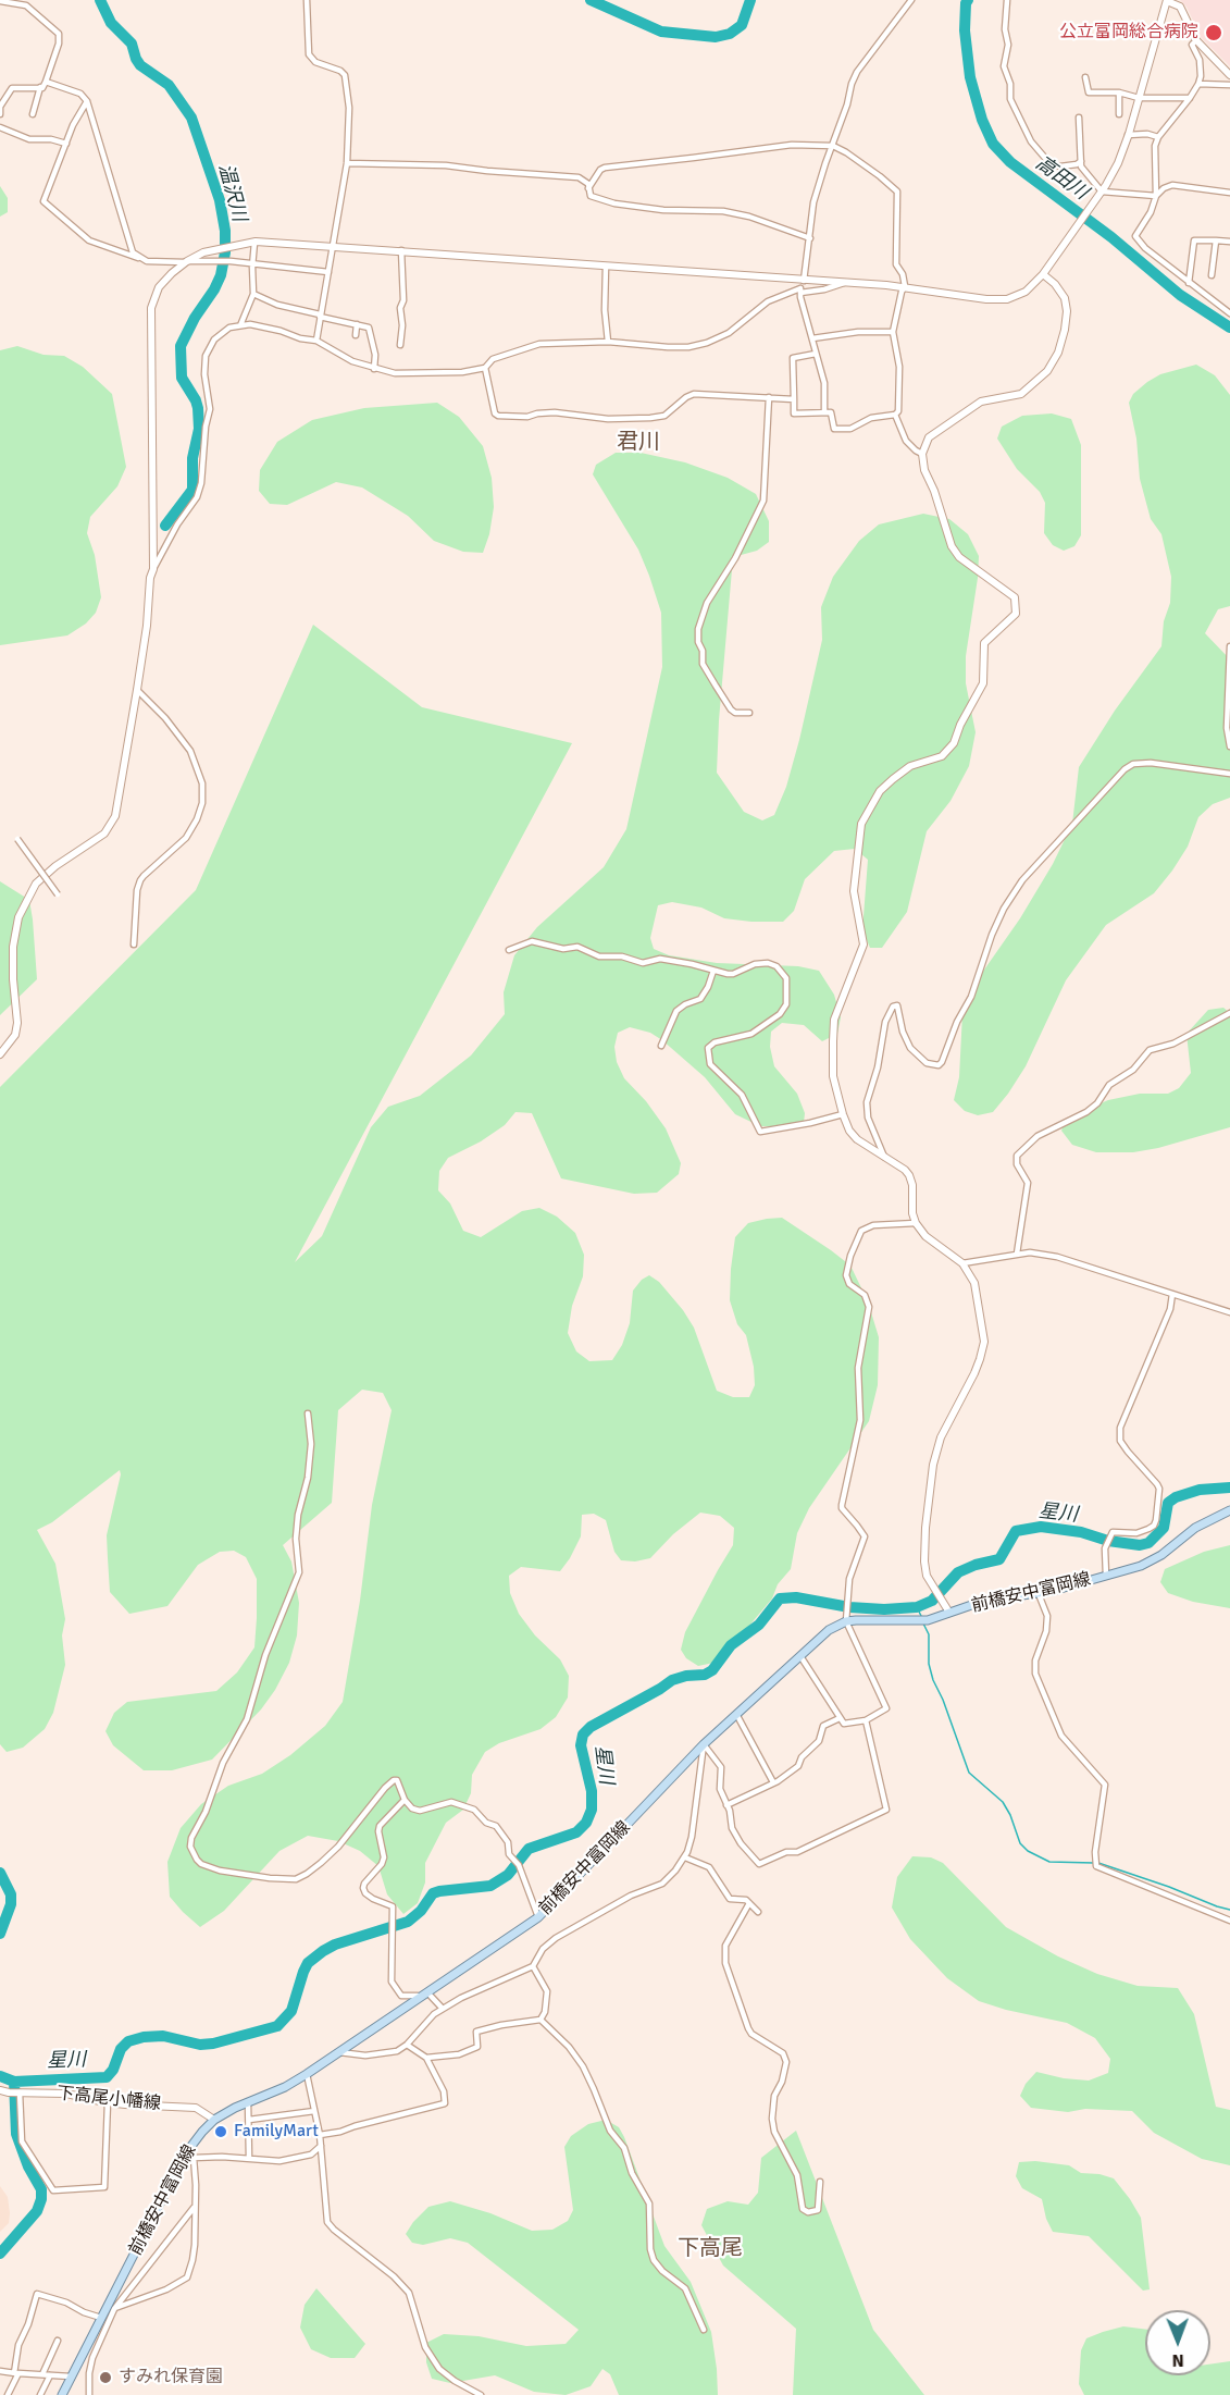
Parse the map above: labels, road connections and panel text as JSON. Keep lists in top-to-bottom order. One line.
{"streets":{"main road":["前橋安中富岡線"],"street":["下高尾小幡線"]},"crossings":[["前橋安中富岡線","下高尾小幡線"]],"districts":["君川","下高尾"],"water":["高田川","温沢川","星川"],"places":["公立富岡総合病院","FamilyMart","すみれ保育園"],"north":"bottom"}
